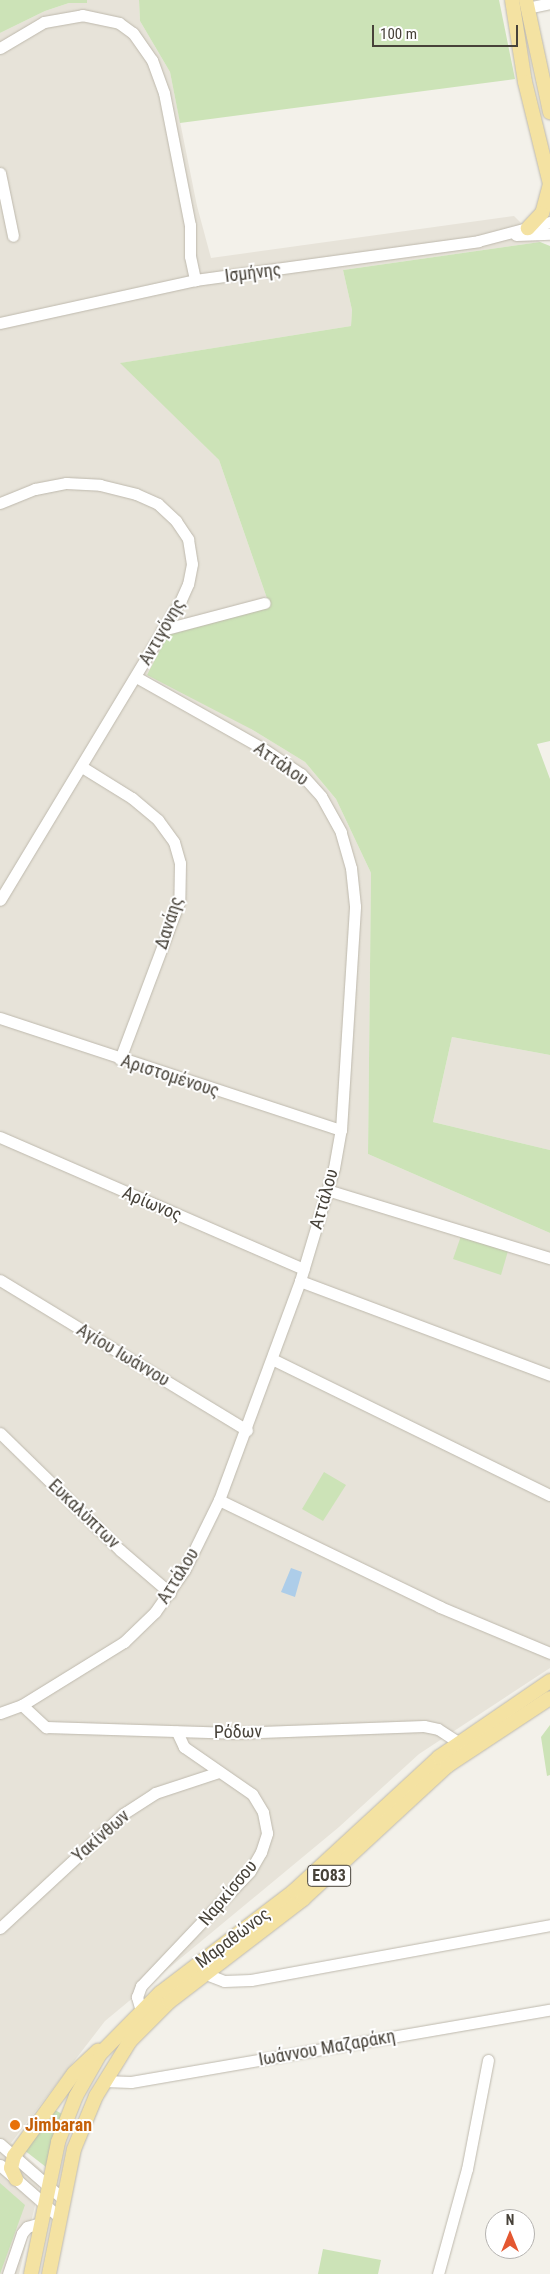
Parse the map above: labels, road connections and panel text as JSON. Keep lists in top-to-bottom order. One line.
{"streets":{"main road":["ΕΟ83","Μαραθώνος"],"street":["Ισμήνης","Αντιγόνης","Αττάλου","Δανάης","Αριστομένους","Αρίωνος","Αγίου Ιωάννου","Ευκαλύπτων","Ρόδων","Υακίνθων","Ναρκίσσου","Ιωάννου Μαζαράκη"]},"crossings":[["Αντιγόνης","Αττάλου"],["Αντιγόνης","Δανάης"],["Αττάλου","Αριστομένους"],["Αττάλου","Αρίωνος"],["Αττάλου","Αγίου Ιωάννου"],["Αττάλου","Ευκαλύπτων"],["Αττάλου","Ρόδων"],["Δανάης","Αριστομένους"],["Ρόδων","Ναρκίσσου"],["Ρόδων","Μαραθώνος"],["Υακίνθων","Ναρκίσσου"],["Ναρκίσσου","Μαραθώνος"],["Μαραθώνος","Ιωάννου Μαζαράκη"]],"places":["Jimbaran"],"scale_bar":"100 m","north":"top"}
